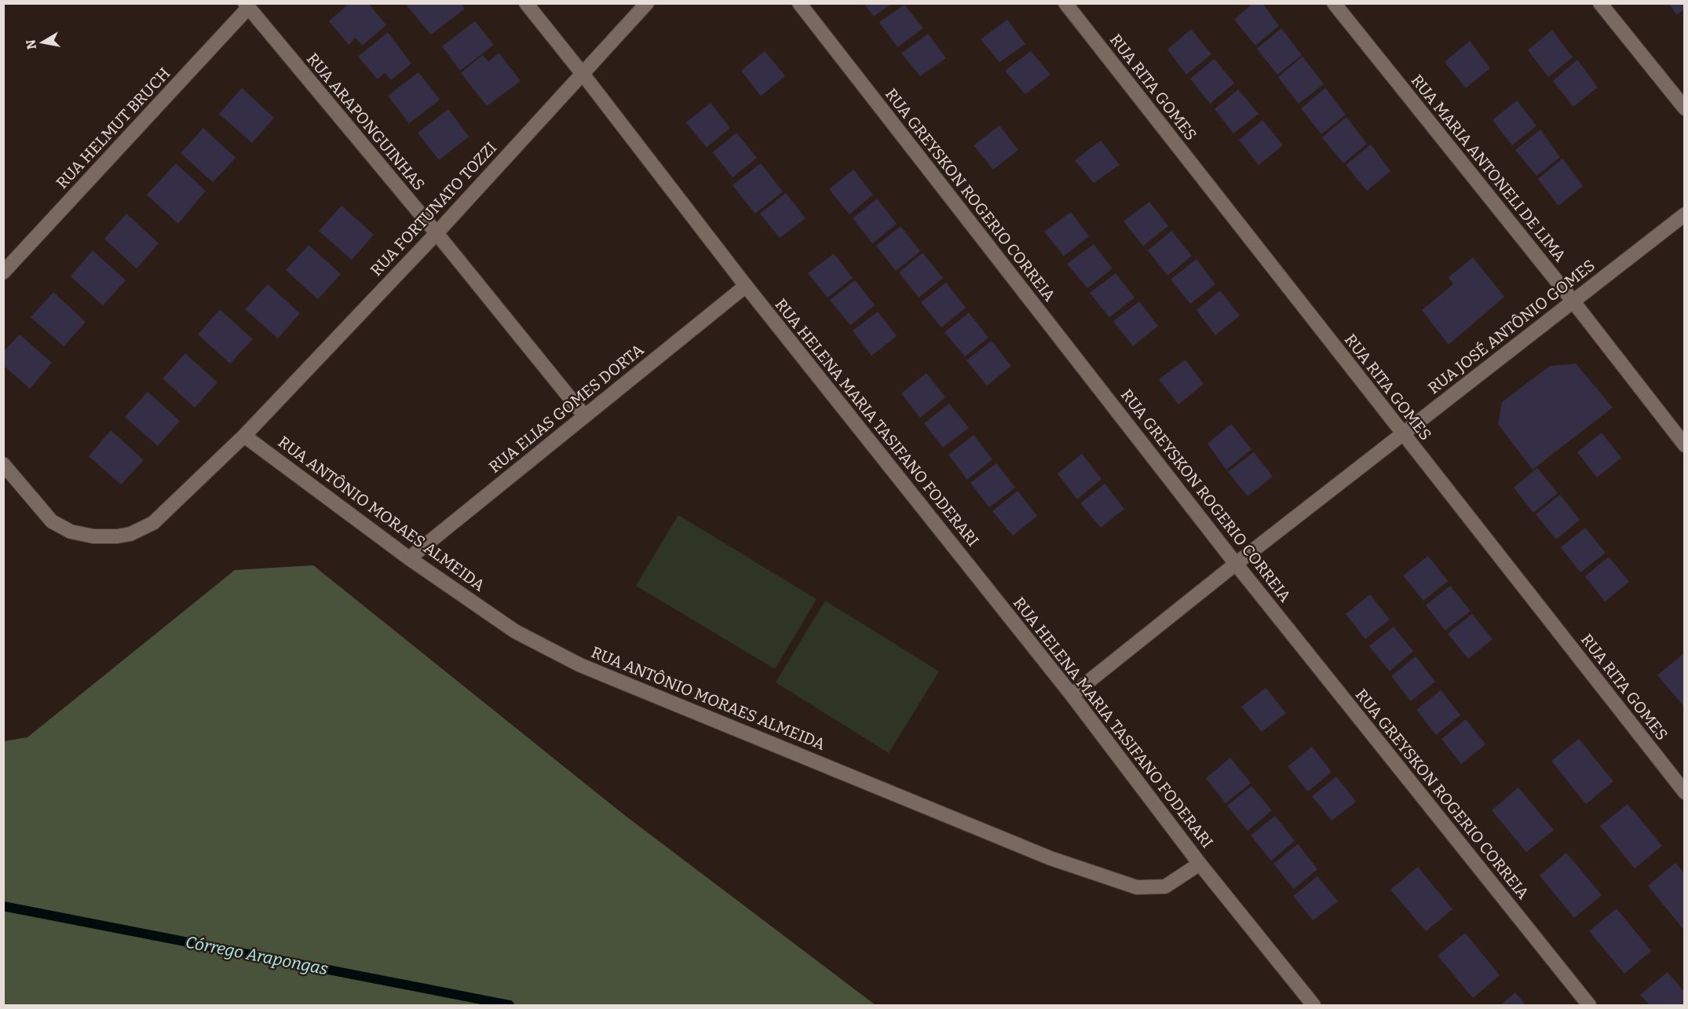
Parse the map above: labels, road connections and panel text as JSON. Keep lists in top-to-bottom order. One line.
{"streets":{"street":["RUA RITA GOMES","RUA ARAPONGUINHAS","RUA HELMUT BRUCH","RUA MARIA ANTONELI DE LIMA","RUA GREYSKON ROGERIO CORREIA","RUA FORTUNATO TOZZI","RUA JOSÉ ANTÔNIO GOMES","RUA ELIAS GOMES DORTA","RUA HELENA MARIA TASIFANO FODERARI","RUA ANTÔNIO MORAES ALMEIDA"]},"crossings":[["RUA RITA GOMES","RUA JOSÉ ANTÔNIO GOMES"],["RUA ARAPONGUINHAS","RUA HELMUT BRUCH"],["RUA ARAPONGUINHAS","RUA FORTUNATO TOZZI"],["RUA ARAPONGUINHAS","RUA ELIAS GOMES DORTA"],["RUA MARIA ANTONELI DE LIMA","RUA JOSÉ ANTÔNIO GOMES"],["RUA GREYSKON ROGERIO CORREIA","RUA JOSÉ ANTÔNIO GOMES"],["RUA FORTUNATO TOZZI","RUA HELENA MARIA TASIFANO FODERARI"],["RUA FORTUNATO TOZZI","RUA ANTÔNIO MORAES ALMEIDA"],["RUA JOSÉ ANTÔNIO GOMES","RUA HELENA MARIA TASIFANO FODERARI"],["RUA ELIAS GOMES DORTA","RUA HELENA MARIA TASIFANO FODERARI"],["RUA ELIAS GOMES DORTA","RUA ANTÔNIO MORAES ALMEIDA"],["RUA HELENA MARIA TASIFANO FODERARI","RUA ANTÔNIO MORAES ALMEIDA"]],"water":["Córrego Arapongas"],"north":"left"}
